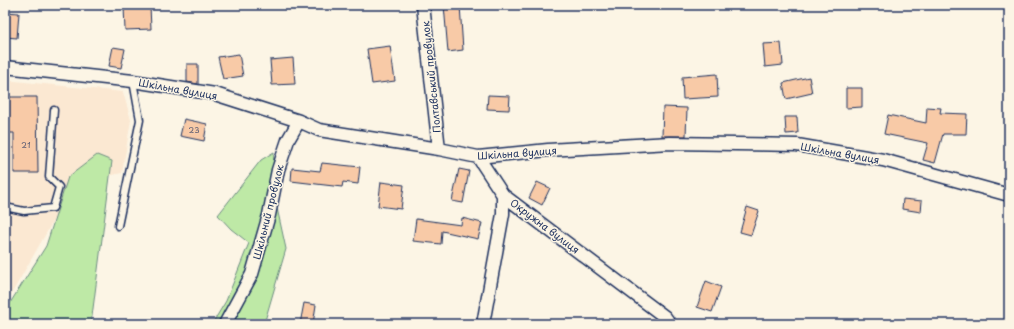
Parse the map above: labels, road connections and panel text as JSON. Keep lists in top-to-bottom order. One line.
{"streets":{"street":["Полтавський провулок","Шкільна вулиця","Шкільний провулок","Окружна вулиця"]},"crossings":[["Полтавський провулок","Шкільна вулиця"],["Шкільна вулиця","Шкільний провулок"]],"house_numbers":["23","21"]}
